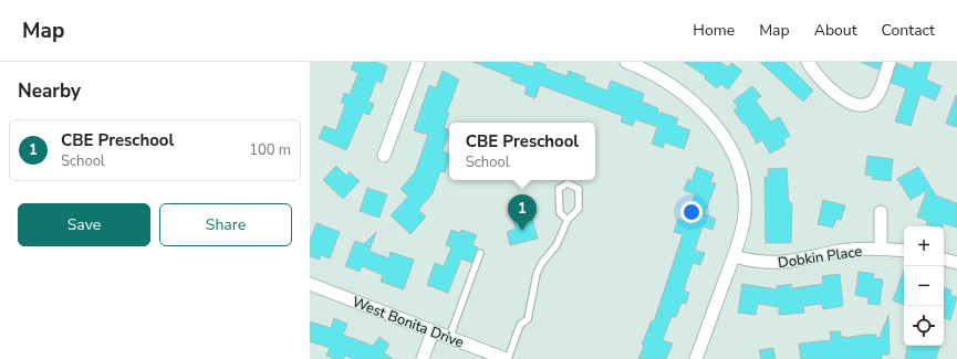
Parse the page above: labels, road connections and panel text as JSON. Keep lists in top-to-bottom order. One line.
{"streets":{"street":["Dobkin Place","West Bonita Drive"]},"page":{"header":"Map","nav":["Home","Map","About","Contact"],"heading":"Nearby","list":[{"mark":"1","name":"CBE Preschool","note":"School","value":"100 m"}],"popup":["CBE Preschool","School"],"buttons":["Save","Share"],"pins":"1","map_buttons":["+","−"]}}
